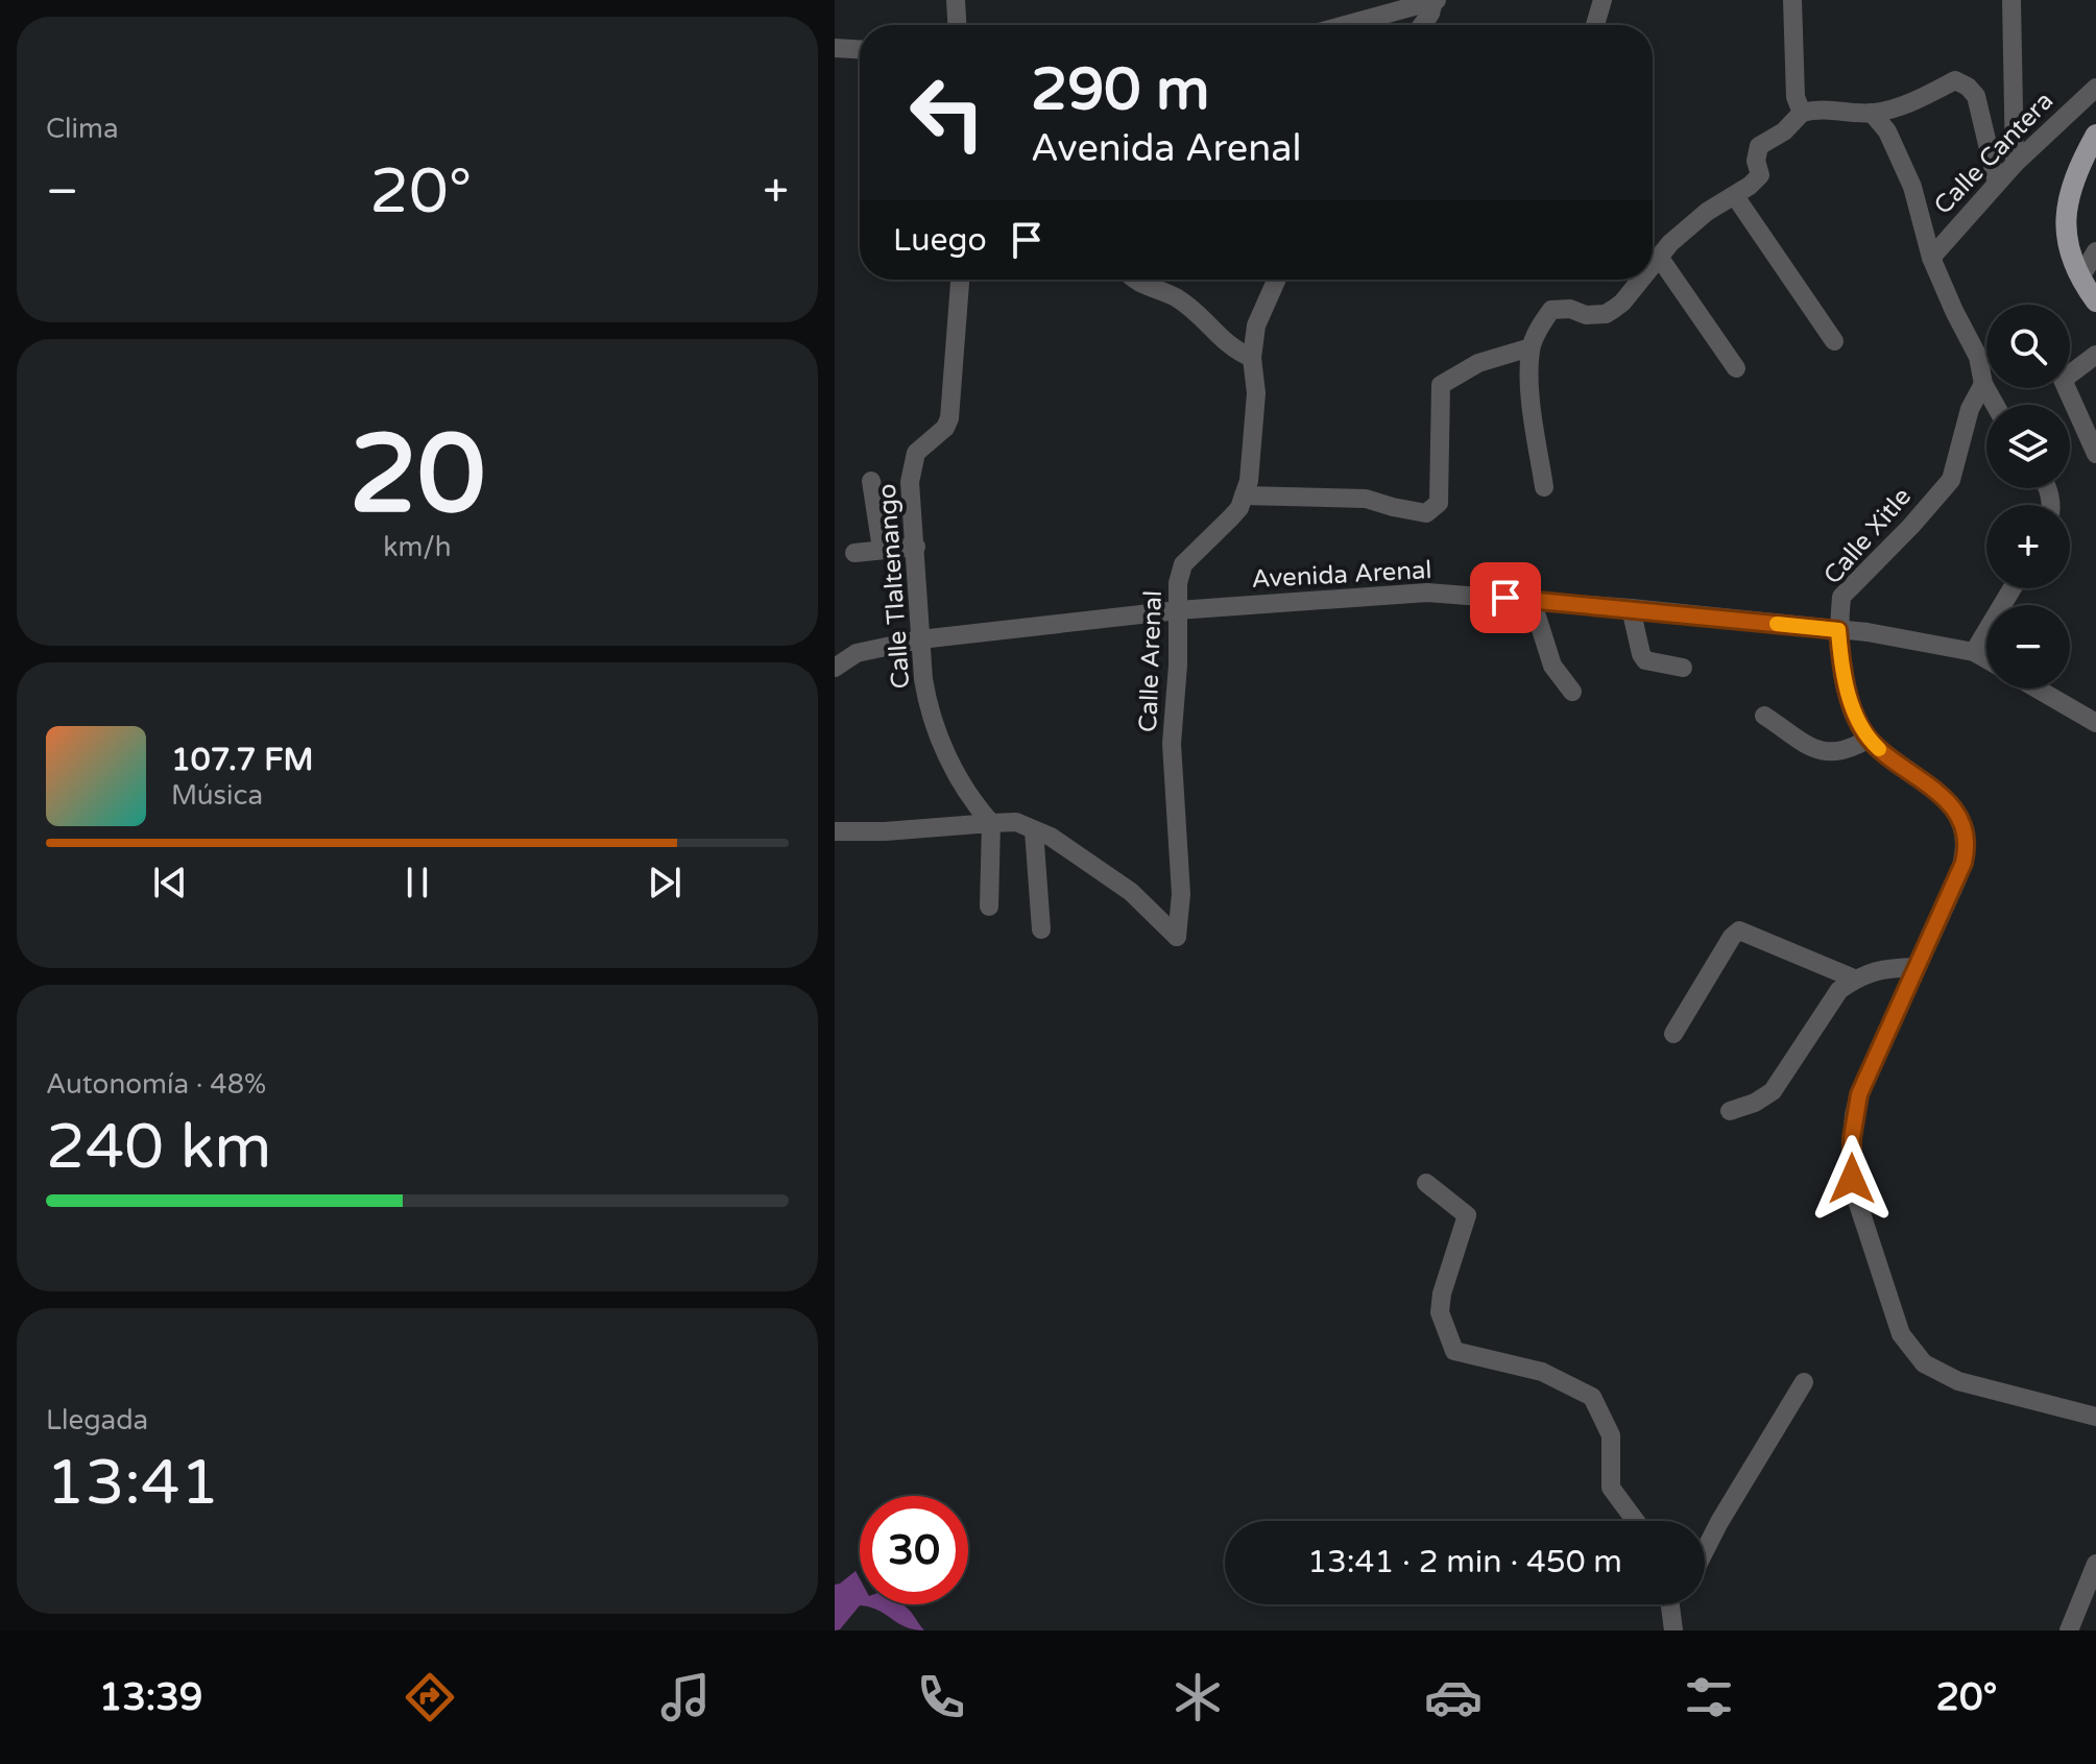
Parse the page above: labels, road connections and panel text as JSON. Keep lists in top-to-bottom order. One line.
{"streets":{"street":["Calle Cantera","Calle Xitle","Avenida Arenal","Calle Tlaltenango","Calle Arenal"]},"crossings":[["Calle Xitle","Avenida Arenal"],["Avenida Arenal","Calle Tlaltenango"],["Avenida Arenal","Calle Arenal"]],"page":{"tile":["Clima",["20","km/h"],["Autonomía · 48%","240 km"],["Llegada","13:41"]],"turn":["290 m","Avenida Arenal"],"heat":["−","20°","+"],"then":"Luego","map_buttons":["+","−"],"song":["107.7 FM","Música"],"limit":"30","trip":"13:41 · 2 min · 450 m","tabs":["13:39","20°"]}}
